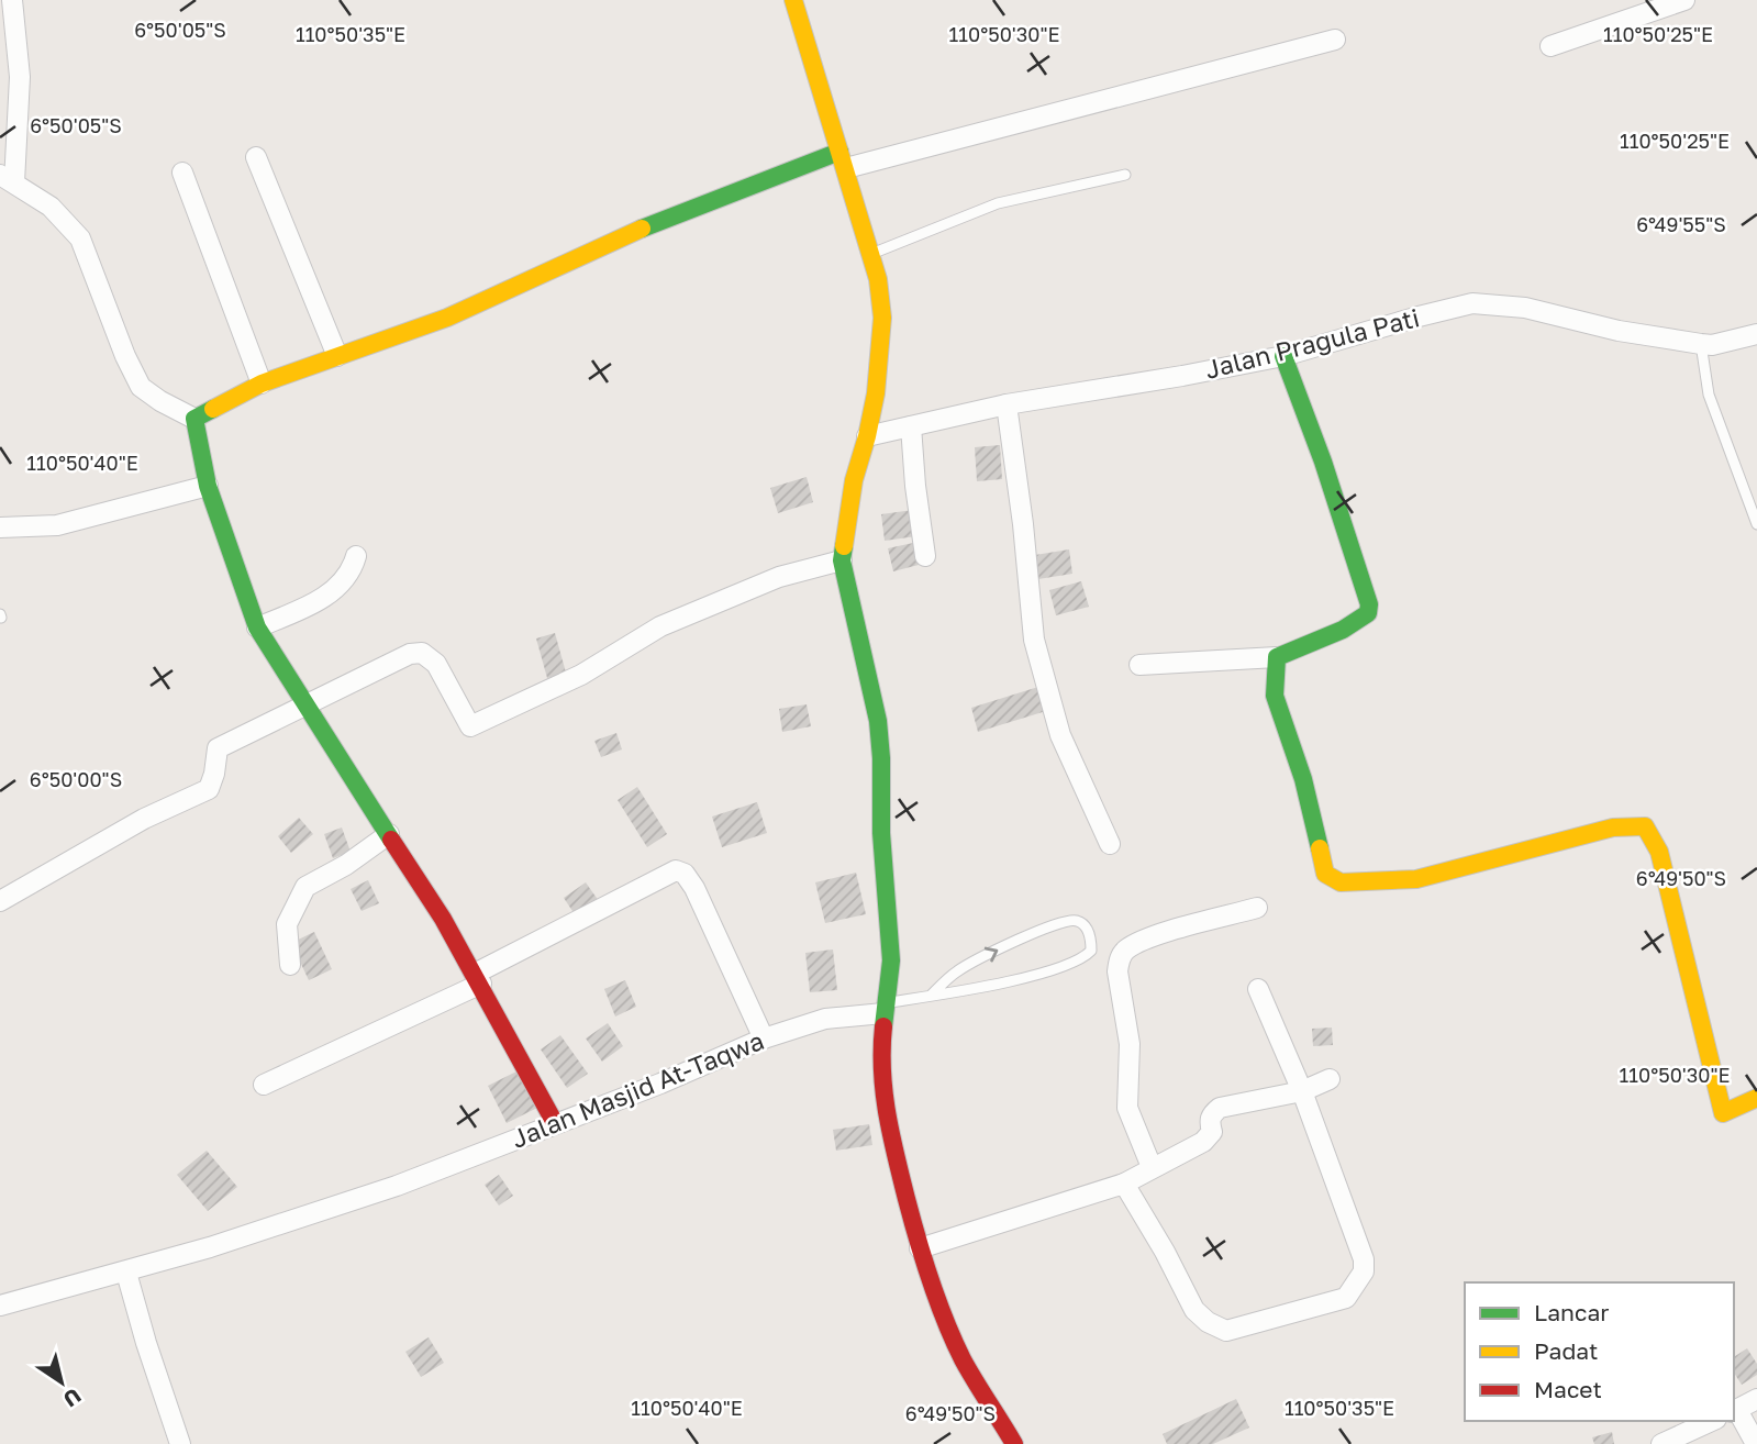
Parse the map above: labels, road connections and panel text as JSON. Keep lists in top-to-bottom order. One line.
{"streets":{"street":["Jalan Pragula Pati","Jalan Masjid At-Taqwa"]},"legend":["Lancar","Padat","Macet"],"north":"bottom right","coordinates":["6°50'05\"S","110°50'30\"E","110°50'25\"E","110°50'35\"E","6°49'55\"S","110°50'40\"E","6°50'00\"S","6°49'50\"S"]}
